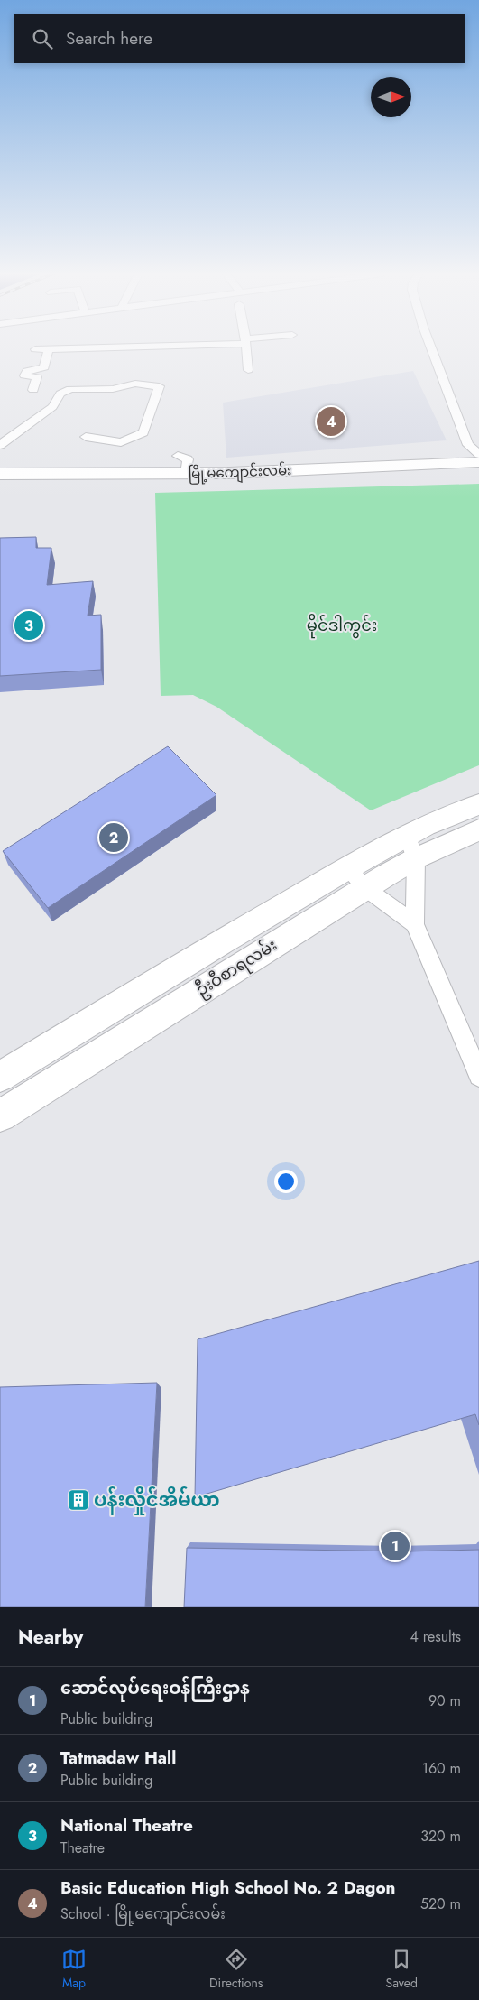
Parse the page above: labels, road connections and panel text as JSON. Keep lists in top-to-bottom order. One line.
{"streets":{"main road":["မြို့မကျောင်းလမ်း","ဦးဝီစာရလမ်း"]},"parks":["မိုင်ဒါကွင်း"],"places":{"building":["ပန်းလှိုင်အိမ်ယာ"]},"north":"right","page":{"search":"Search here","pins":["4","3","2","1"],"heading":["Nearby","4 results"],"list":[{"mark":"1","name":"ဆောင်လုပ်ရေးဝန်ကြီးဌာန","note":"Public building","value":"90 m"},{"mark":"2","name":"Tatmadaw Hall","note":"Public building","value":"160 m"},{"mark":"3","name":"National Theatre","note":"Theatre","value":"320 m"},{"mark":"4","name":"Basic Education High School No. 2 Dagon","note":"School · မြို့မကျောင်းလမ်း","value":"520 m"}],"nav":["Map","Directions","Saved"]}}
